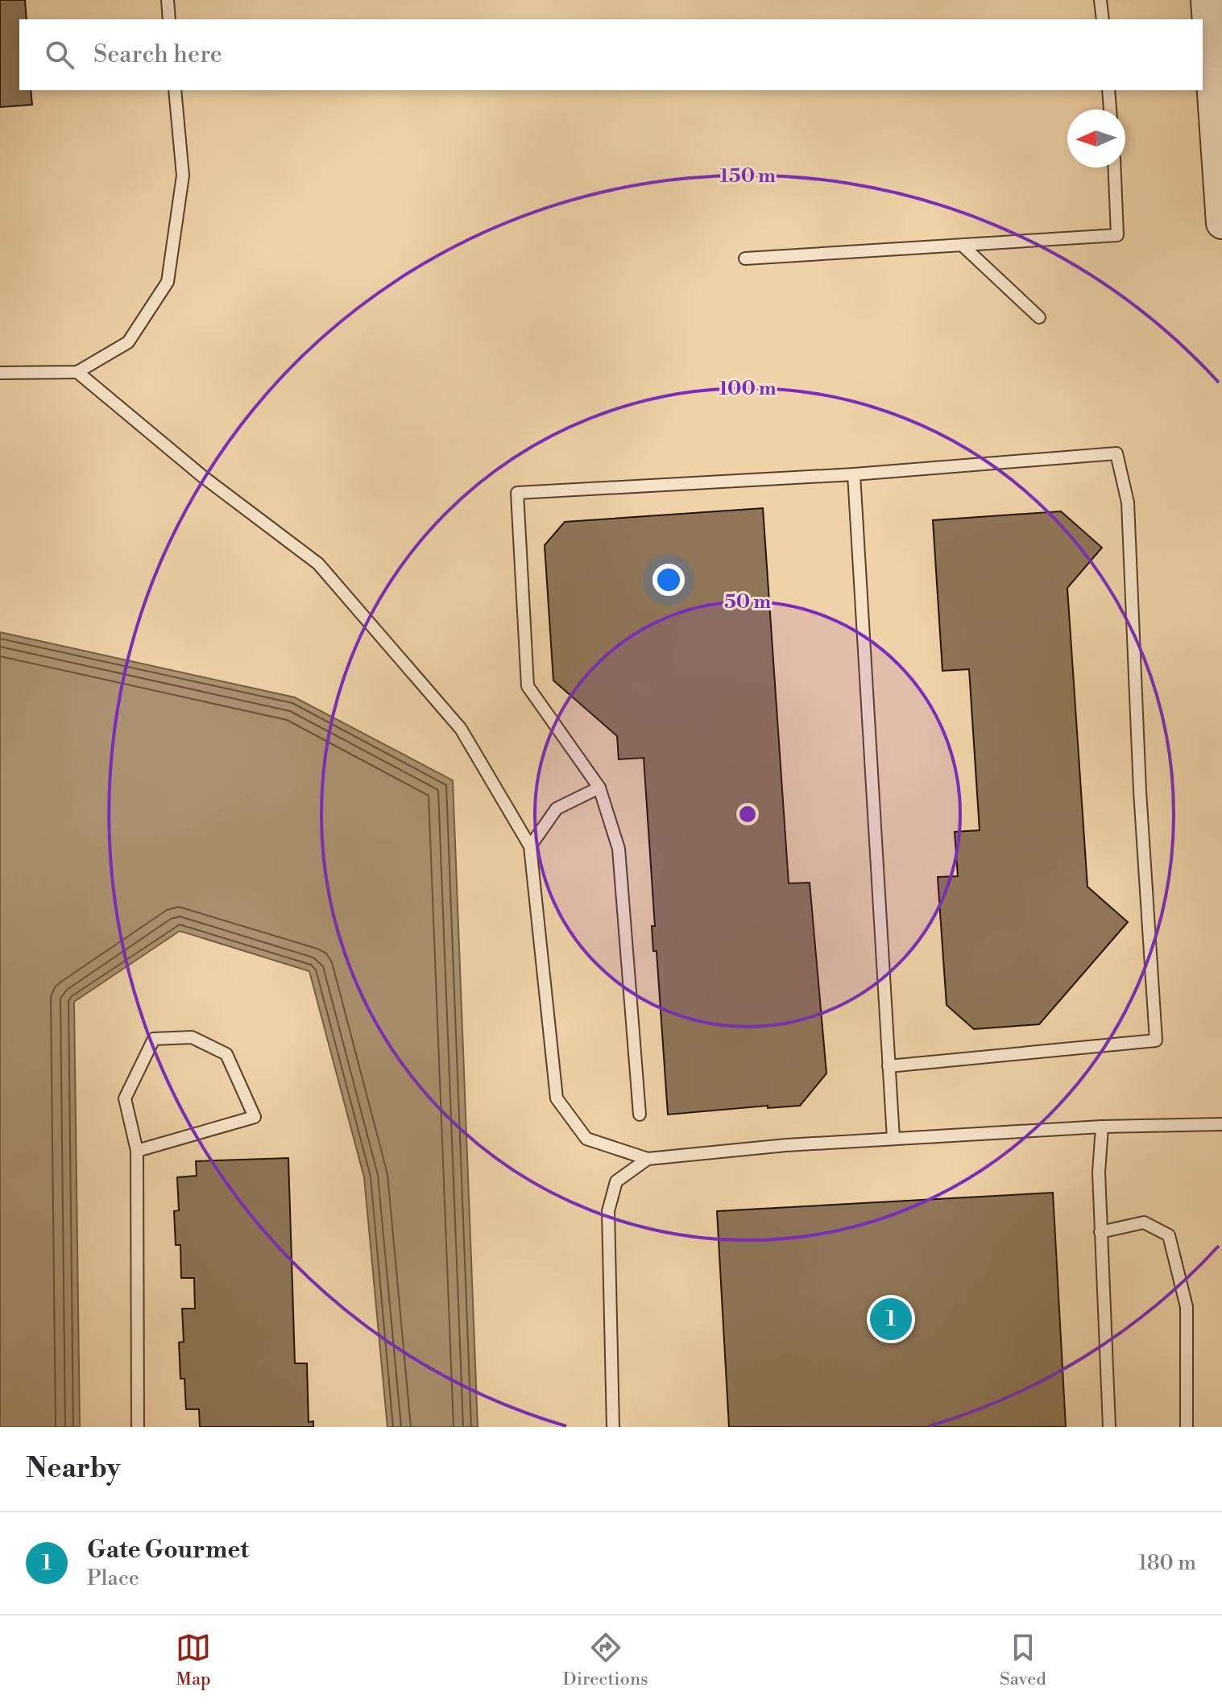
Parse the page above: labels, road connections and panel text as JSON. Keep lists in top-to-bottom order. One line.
{"north":"left","page":{"search":"Search here","pins":"1","heading":"Nearby","list":[{"mark":"1","name":"Gate Gourmet","note":"Place","value":"180 m"}],"nav":["Map","Directions","Saved"]},"rings":["150 m","100 m","50 m"]}
